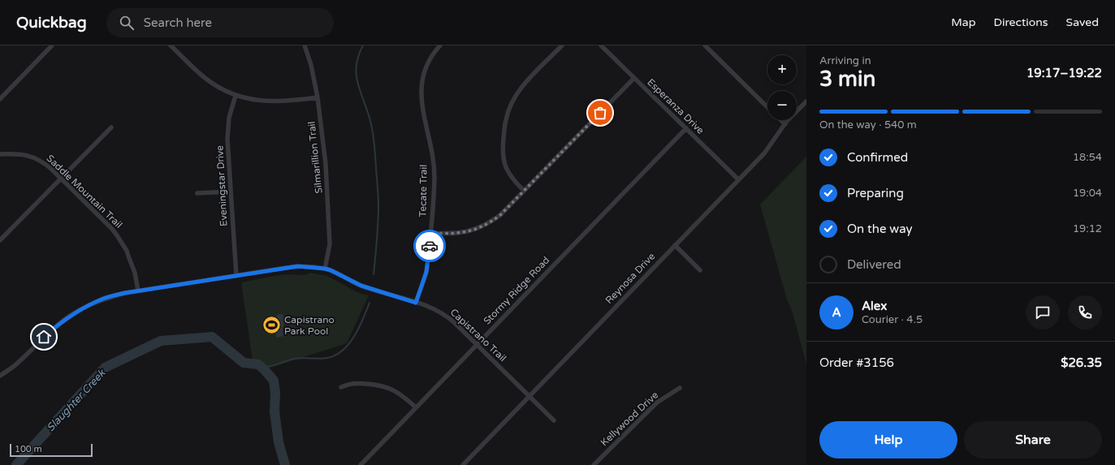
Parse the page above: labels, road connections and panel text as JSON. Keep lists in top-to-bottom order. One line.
{"streets":{"street":["Esperanza Drive","Silmarillion Trail","Eveningstar Drive","Tecate Trail","Saddle Mountain Trail","Reynosa Drive","Stormy Ridge Road","Capistrano Trail","Kellywood Drive"]},"crossings":[["Esperanza Drive","Reynosa Drive"],["Esperanza Drive","Stormy Ridge Road"],["Silmarillion Trail","Capistrano Trail"],["Eveningstar Drive","Capistrano Trail"],["Tecate Trail","Capistrano Trail"],["Saddle Mountain Trail","Capistrano Trail"],["Reynosa Drive","Capistrano Trail"],["Stormy Ridge Road","Capistrano Trail"]],"water":["Slaughter Creek"],"places":{"sports":["Capistrano Park Pool"]},"scale_bar":"100 m","page":{"header":"Quickbag","search":"Search here","nav":["Map","Directions","Saved"],"heading":["3 min","Arriving in","19:17–19:22"],"panel":["Alex","Courier · 4.5","Order #3156","$26.35"],"map_buttons":["+","−"],"bar":"On the way · 540 m","list":[["Confirmed","18:54"],["Preparing","19:04"],["On the way","19:12"],"Delivered"],"round":"A","buttons":["Help","Share"],"scale":"100 m"}}
